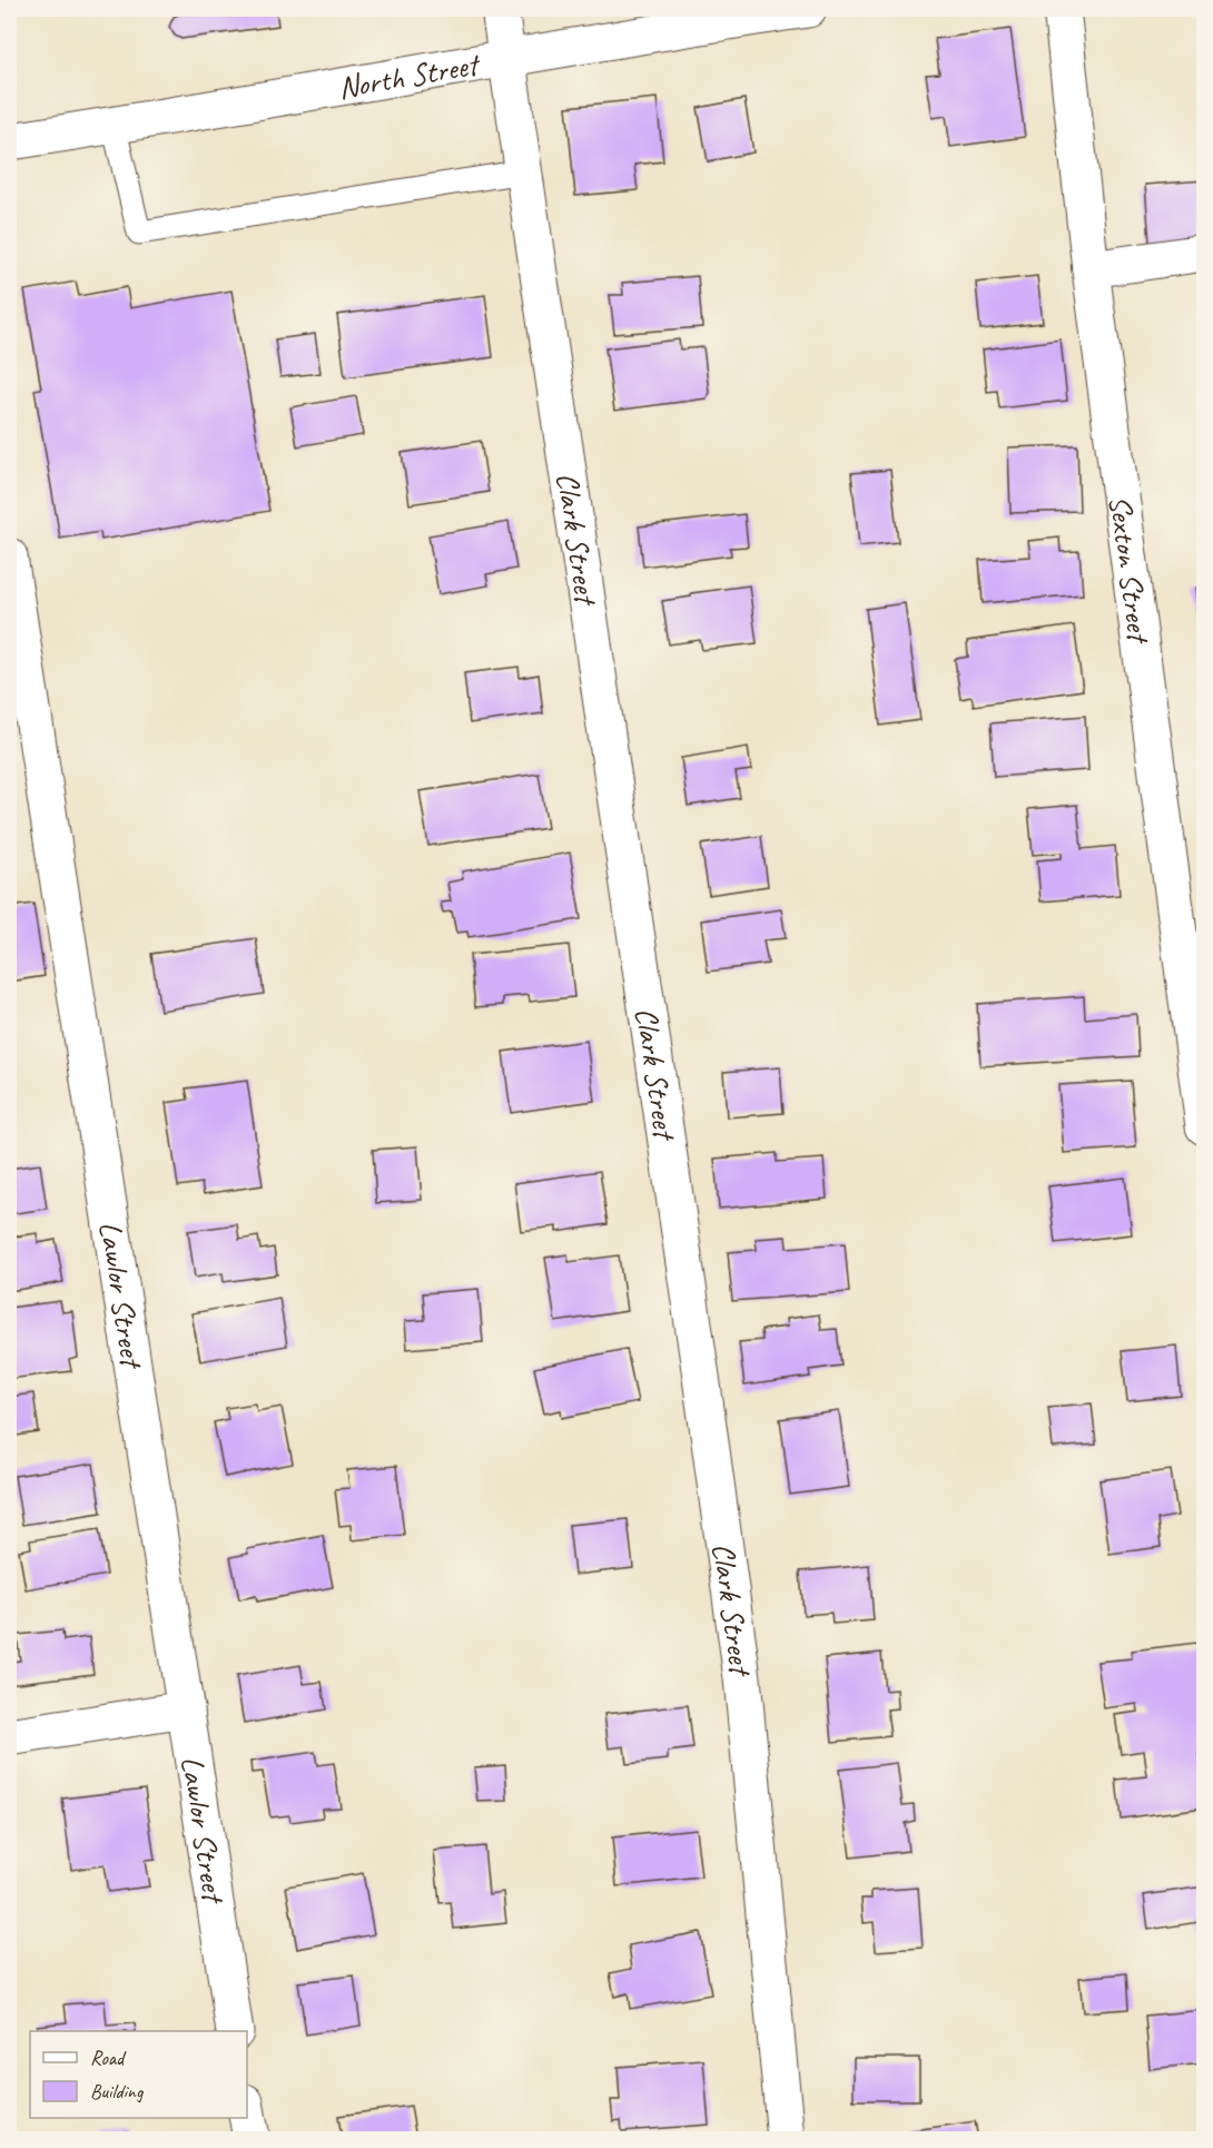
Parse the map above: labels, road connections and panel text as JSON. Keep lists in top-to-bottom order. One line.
{"streets":{"street":["North Street","Clark Street","Sexton Street","Lawlor Street"]},"crossings":[["North Street","Clark Street"]],"legend":["Road","Building"]}
